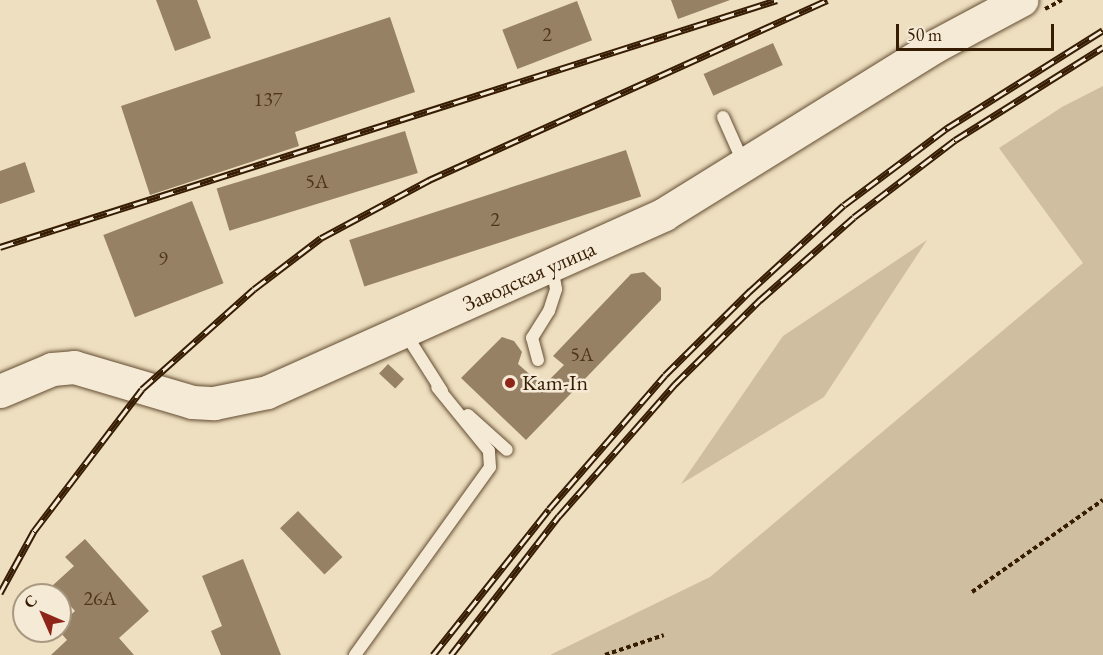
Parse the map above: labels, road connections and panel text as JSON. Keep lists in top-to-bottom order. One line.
{"streets":{"main road":["Заводская улица"]},"places":["Kam-In"],"house_numbers":["2","137","5А","2","9","5А","26А"],"scale_bar":"50 m","north":"top left"}
